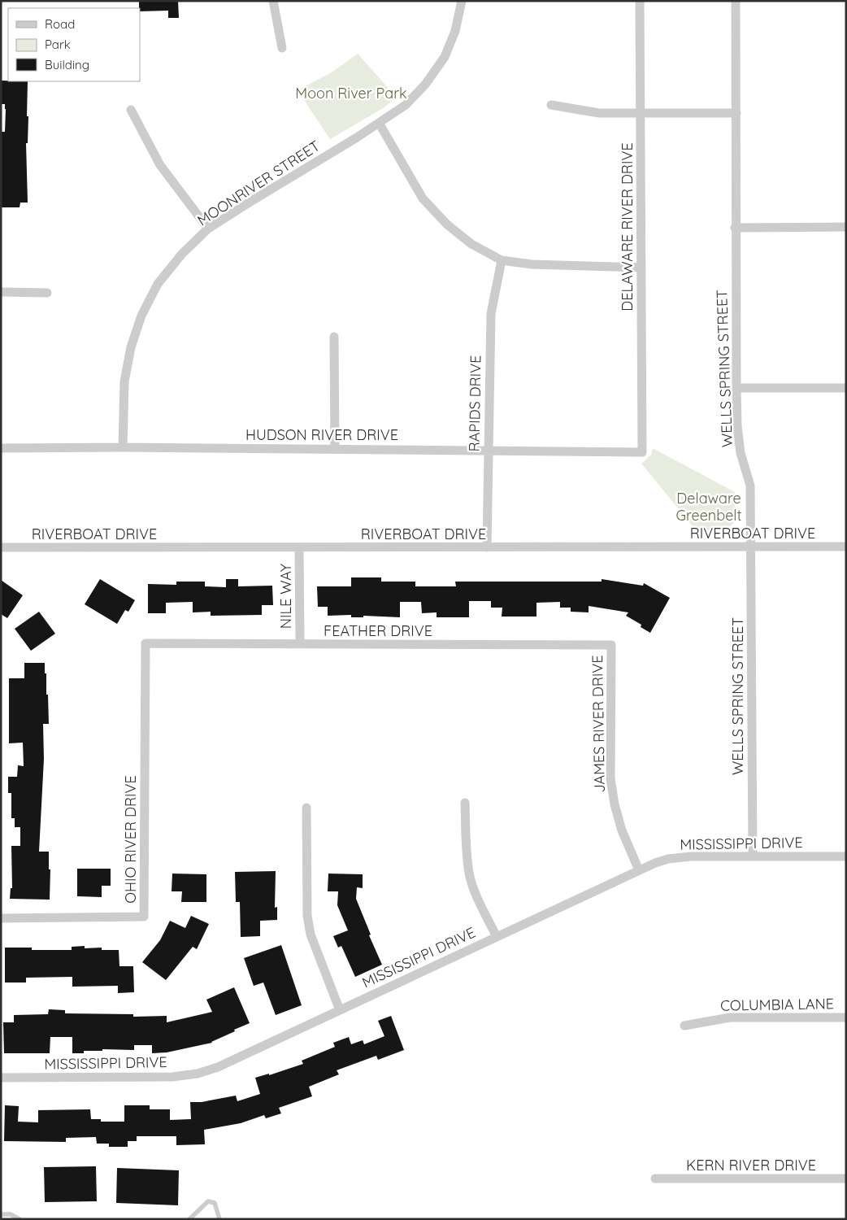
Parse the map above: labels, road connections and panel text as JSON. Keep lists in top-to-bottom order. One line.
{"streets":{"street":["MOONRIVER STREET","DELAWARE RIVER DRIVE","WELLS SPRING STREET","RAPIDS DRIVE","HUDSON RIVER DRIVE","RIVERBOAT DRIVE","NILE WAY","FEATHER DRIVE","JAMES RIVER DRIVE","OHIO RIVER DRIVE","MISSISSIPPI DRIVE","COLUMBIA LANE","KERN RIVER DRIVE"]},"crossings":[["MOONRIVER STREET","HUDSON RIVER DRIVE"],["DELAWARE RIVER DRIVE","HUDSON RIVER DRIVE"],["WELLS SPRING STREET","RIVERBOAT DRIVE"],["WELLS SPRING STREET","MISSISSIPPI DRIVE"],["RAPIDS DRIVE","HUDSON RIVER DRIVE"],["RAPIDS DRIVE","RIVERBOAT DRIVE"],["RIVERBOAT DRIVE","NILE WAY"],["NILE WAY","FEATHER DRIVE"],["FEATHER DRIVE","JAMES RIVER DRIVE"],["FEATHER DRIVE","OHIO RIVER DRIVE"],["JAMES RIVER DRIVE","MISSISSIPPI DRIVE"]],"parks":["Moon River Park","Delaware Greenbelt"],"legend":["Road","Park","Building"]}
